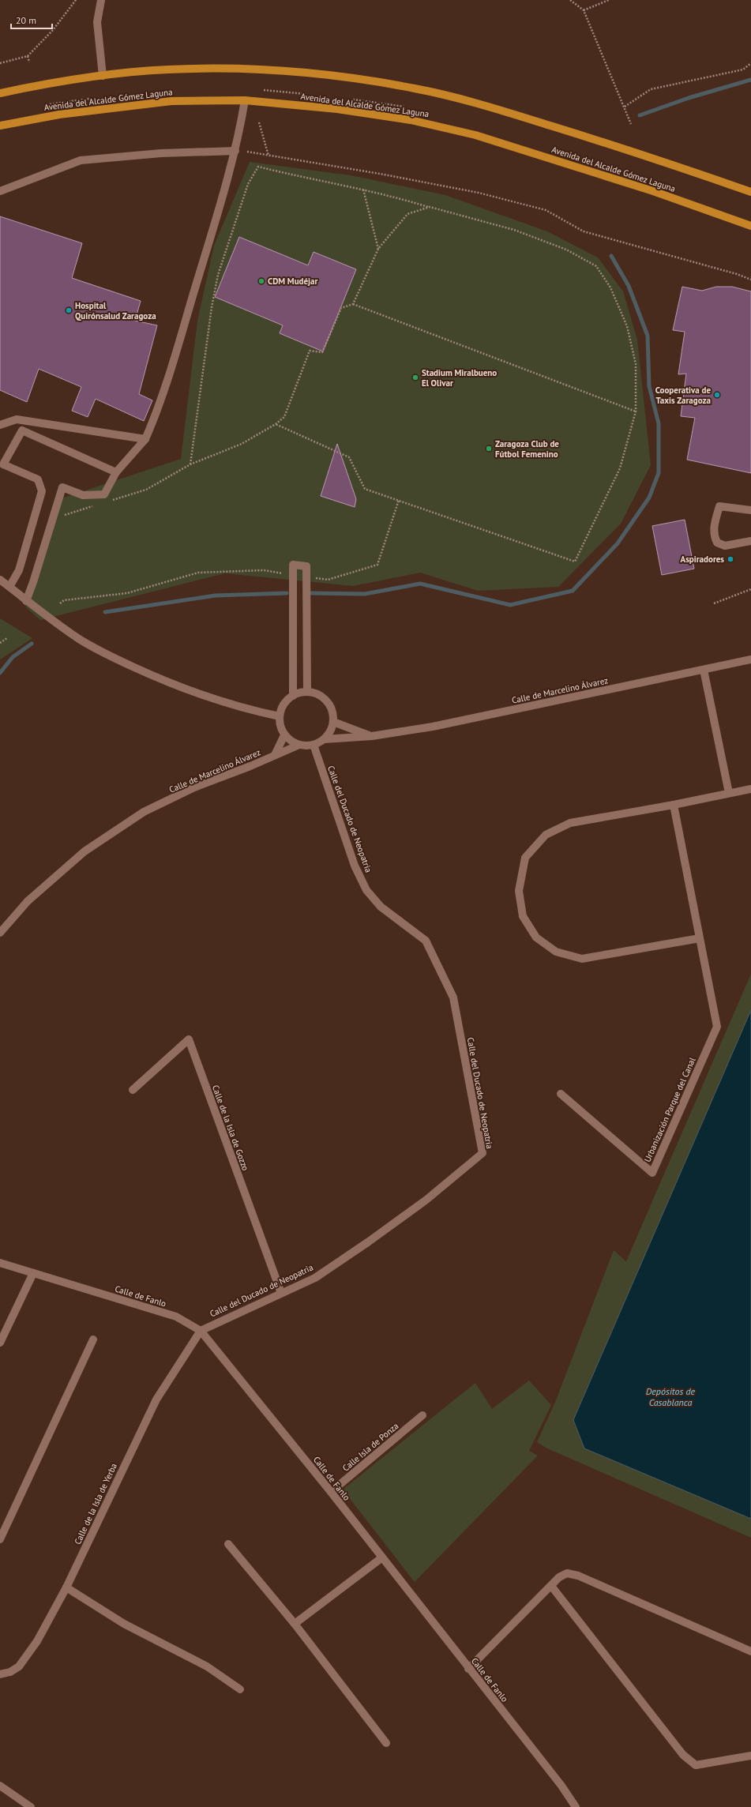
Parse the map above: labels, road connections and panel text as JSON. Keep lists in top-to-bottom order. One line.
{"streets":{"main road":["Avenida del Alcalde Gómez Laguna"],"street":["Calle de Marcelino Álvarez","Calle del Ducado de Neopatria","Urbanización Parque del Canal","Calle de la Isla de Gozzo","Calle de Fanlo","Calle Isla de Ponza","Calle de la Isla de Yerba"]},"crossings":[["Calle de Marcelino Álvarez","Calle del Ducado de Neopatria"],["Calle del Ducado de Neopatria","Calle de la Isla de Gozzo"],["Calle del Ducado de Neopatria","Calle de Fanlo"],["Calle del Ducado de Neopatria","Calle de la Isla de Yerba"],["Calle de Fanlo","Calle Isla de Ponza"],["Calle de Fanlo","Calle de la Isla de Yerba"]],"water":["Depósitos de Casablanca"],"places":["CDM Mudéjar","Hospital Quirónsalud Zaragoza","Stadium Miralbueno El Olivar","Cooperativa de Taxis Zaragoza","Zaragoza Club de Fútbol Femenino","Aspiradores"],"scale_bar":"20 m"}
